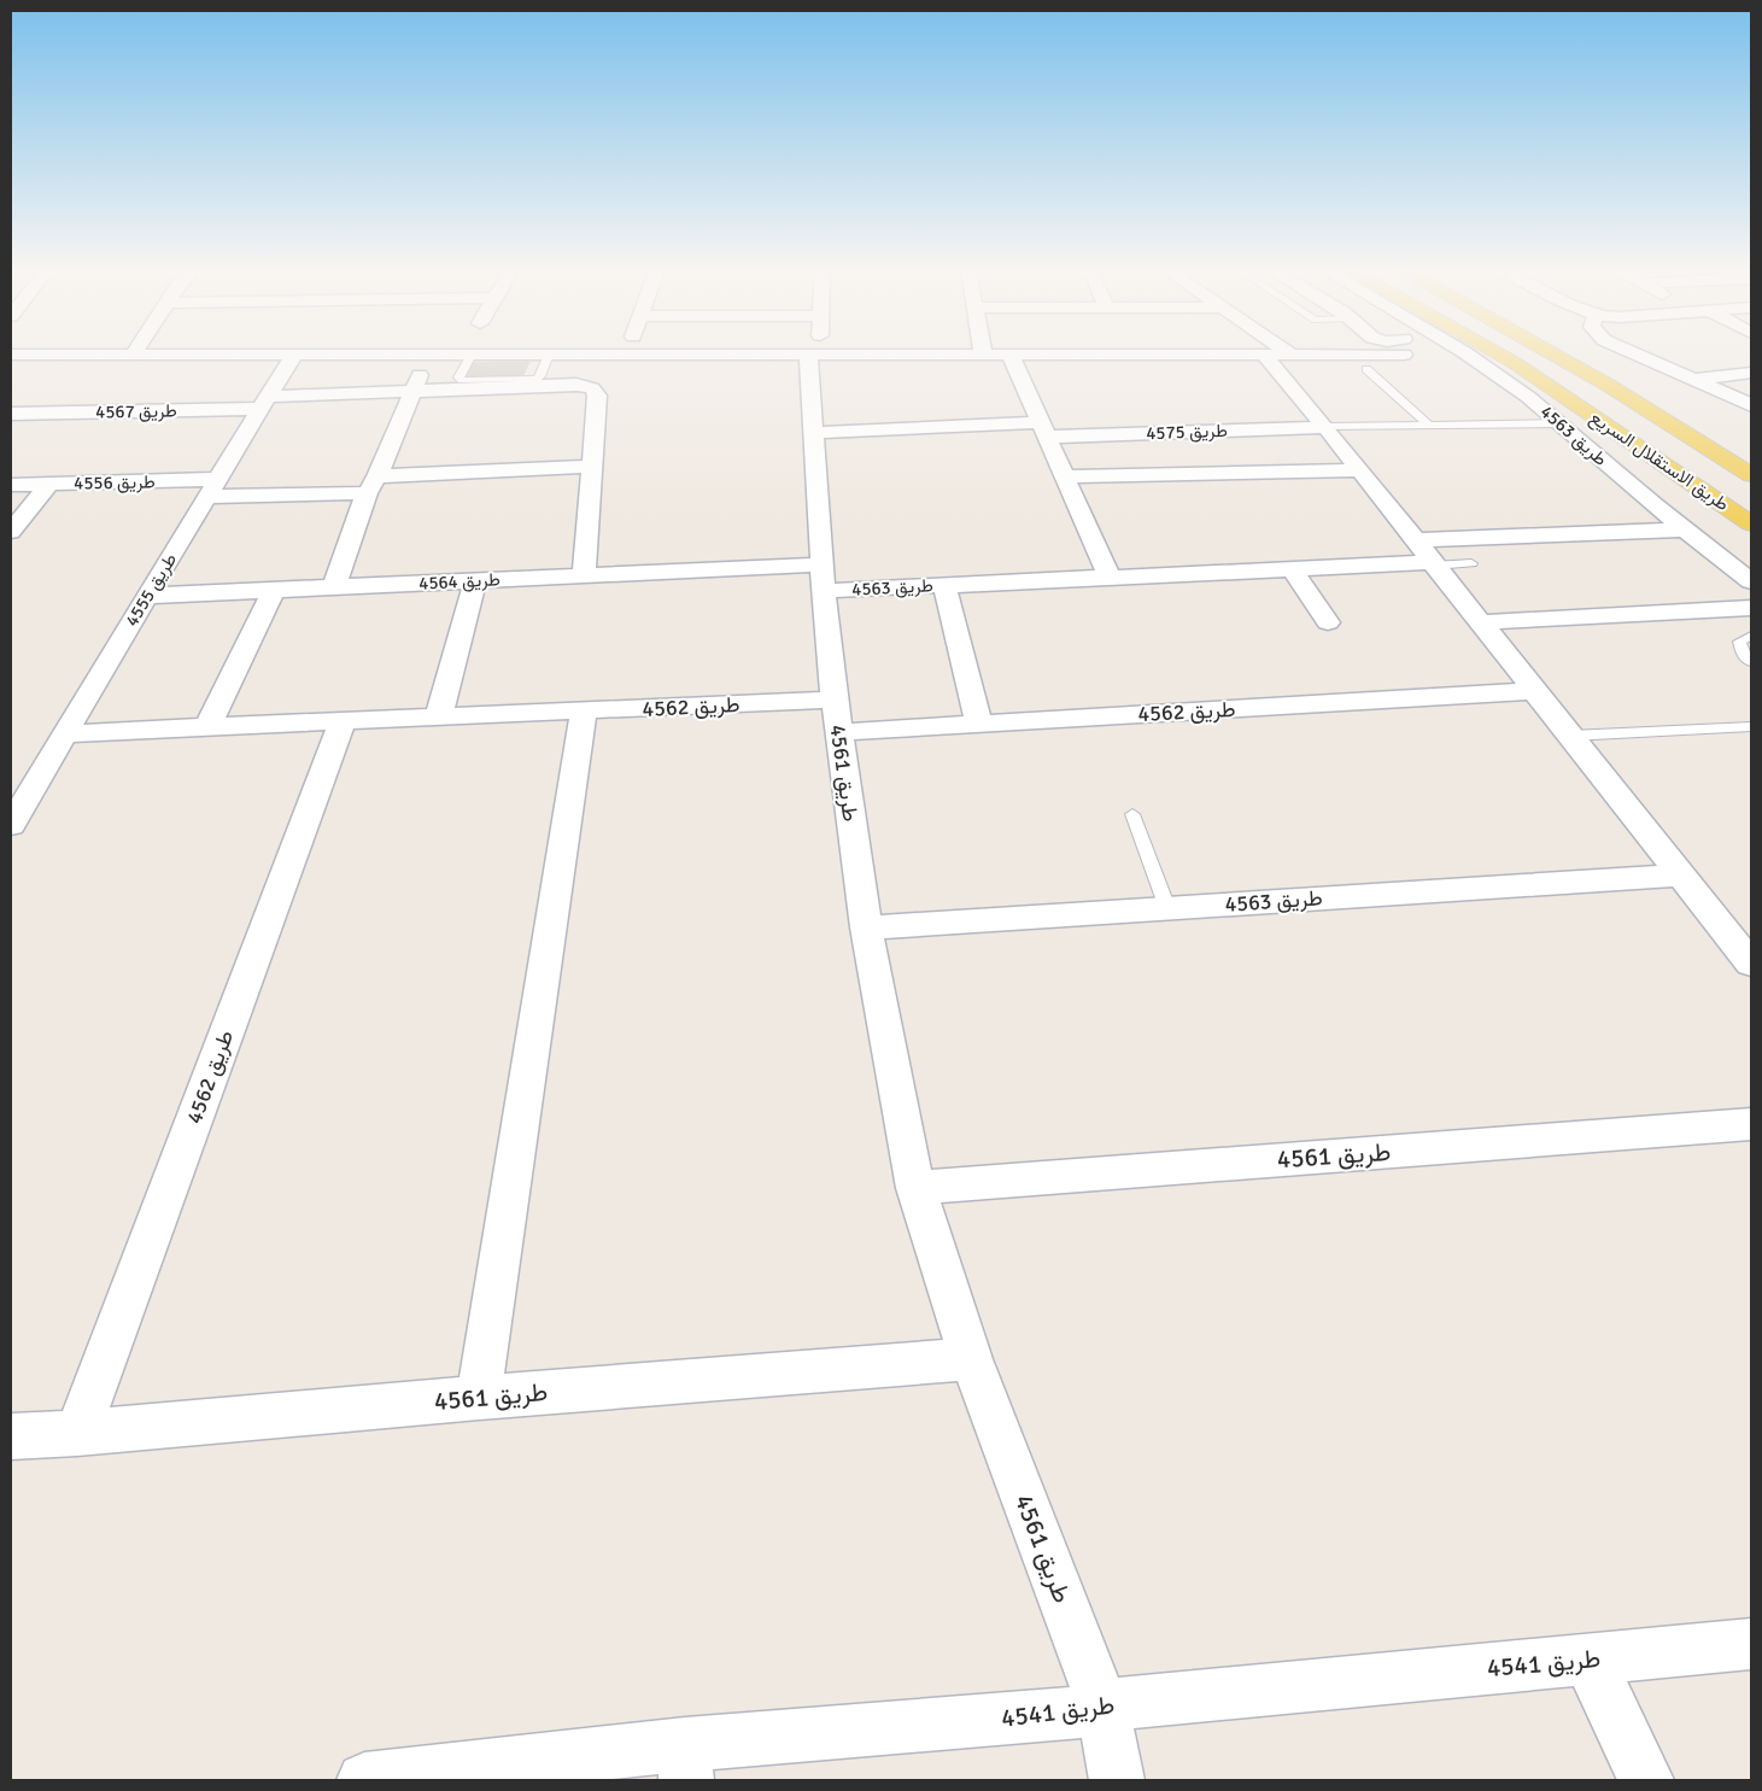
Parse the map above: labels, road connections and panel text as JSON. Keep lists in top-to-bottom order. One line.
{"streets":{"main road":["طريق الاستقلال السريع"],"street":["طريق 4567","طريق 4575","طريق 4563","طريق 4556","طريق 4564","طريق 4555","طريق 4562","طريق 4561","طريق 4541"]},"crossings":[["طريق 4567","طريق 4555"],["طريق 4575","طريق 4561"],["طريق 4563","طريق 4564"],["طريق 4563","طريق 4561"],["طريق 4556","طريق 4555"],["طريق 4564","طريق 4555"],["طريق 4564","طريق 4561"],["طريق 4555","طريق 4562"],["طريق 4562","طريق 4561"],["طريق 4561","طريق 4541"]]}
